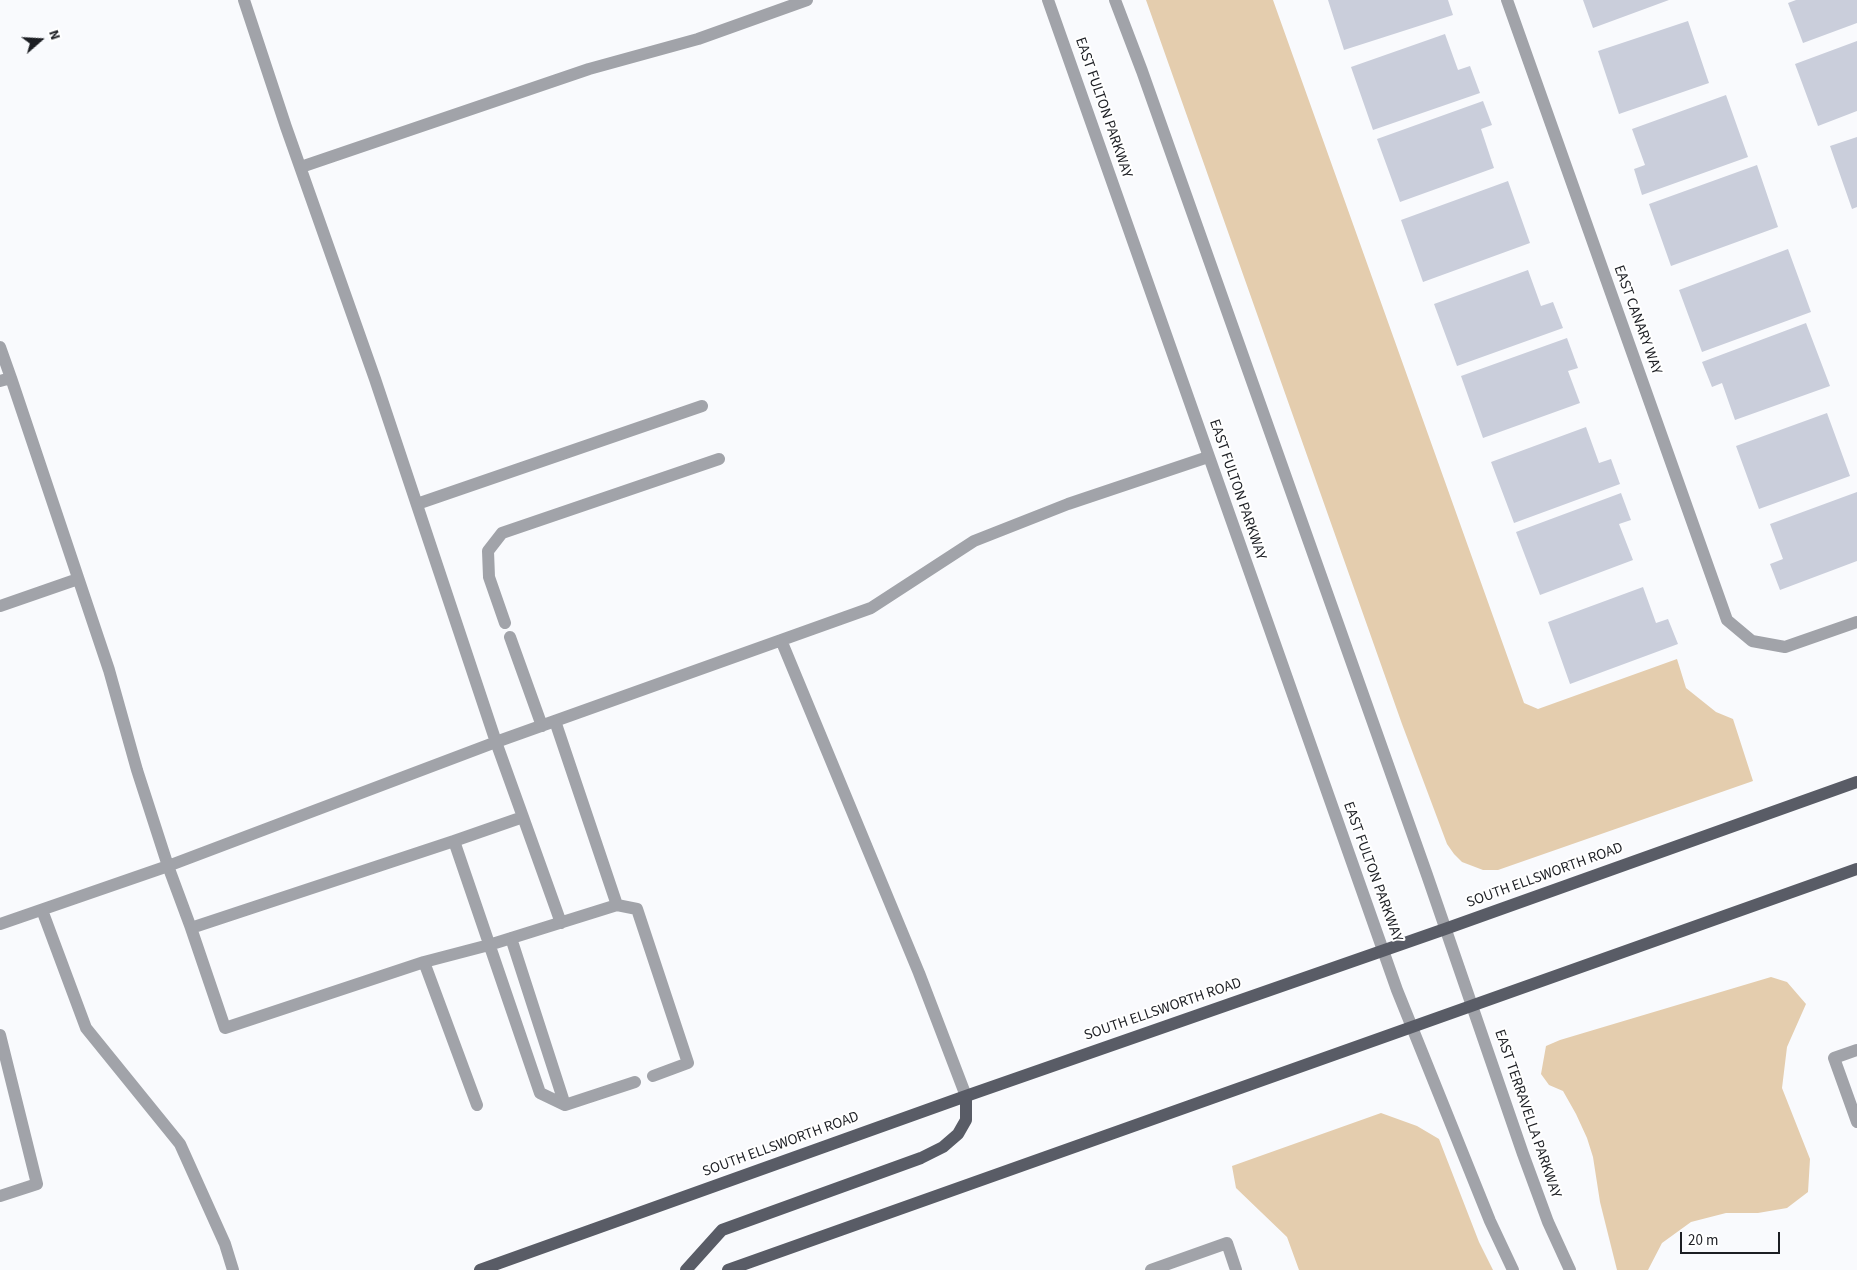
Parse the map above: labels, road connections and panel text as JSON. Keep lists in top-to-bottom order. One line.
{"streets":{"main road":["SOUTH ELLSWORTH ROAD"],"street":["EAST FULTON PARKWAY","EAST CANARY WAY","EAST TERRAVELLA PARKWAY"]},"crossings":[["EAST FULTON PARKWAY","SOUTH ELLSWORTH ROAD"],["SOUTH ELLSWORTH ROAD","EAST TERRAVELLA PARKWAY"]],"scale_bar":"20 m","north":"right"}
